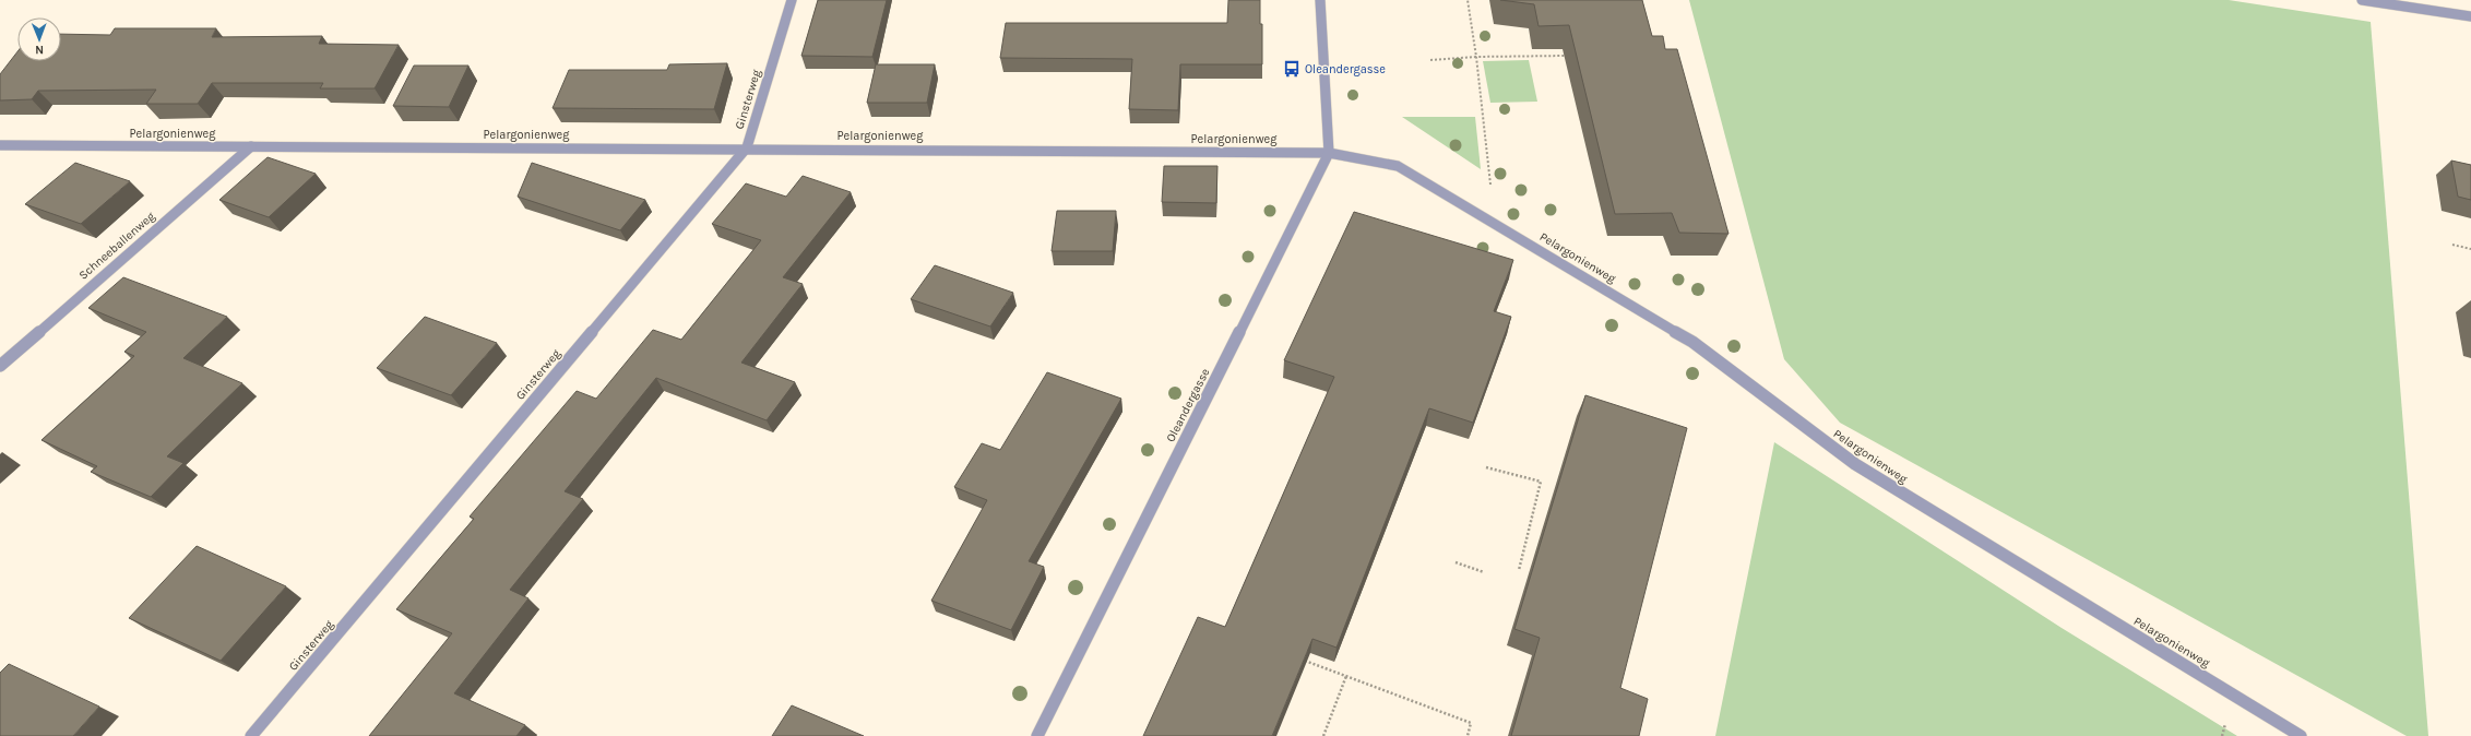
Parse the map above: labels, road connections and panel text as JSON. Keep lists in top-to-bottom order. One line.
{"streets":{"street":["Ginsterweg","Pelargonienweg","Schneeballenweg","Oleandergasse"]},"crossings":[["Ginsterweg","Pelargonienweg"],["Pelargonienweg","Schneeballenweg"],["Pelargonienweg","Oleandergasse"]],"places":{"bus stop":["Oleandergasse"]},"north":"bottom"}
